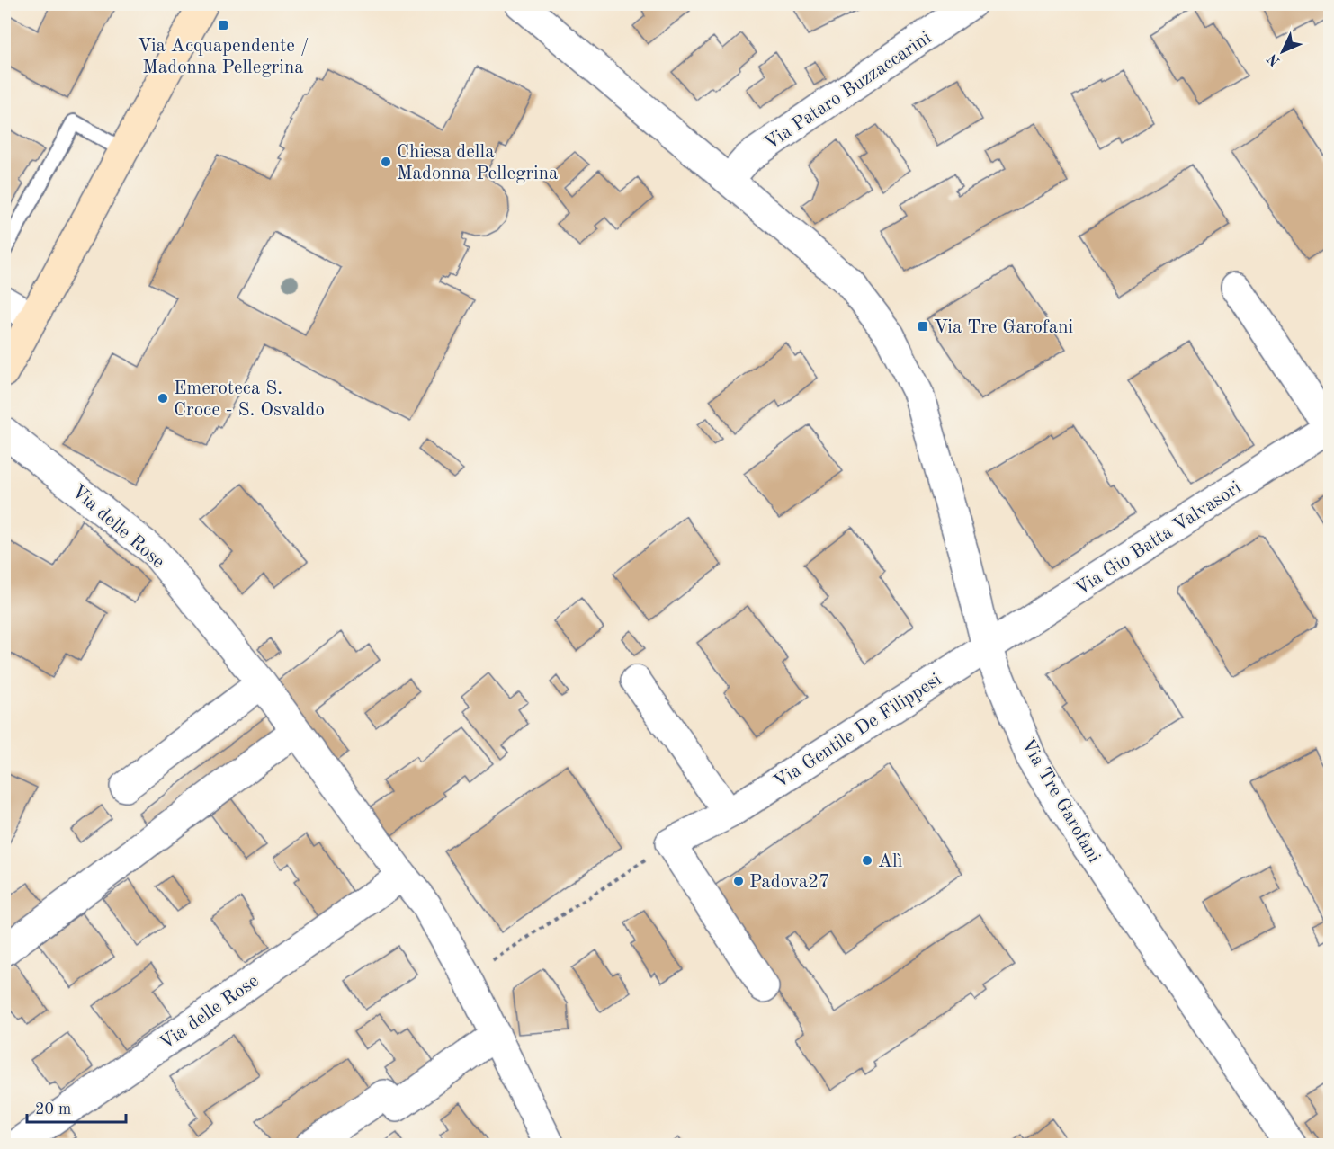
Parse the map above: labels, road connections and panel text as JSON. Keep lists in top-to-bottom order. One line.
{"streets":{"street":["Via Pataro Buzzaccarini","Via delle Rose","Via Gio Batta Valvasori","Via Gentile De Filippesi","Via Tre Garofani"]},"crossings":[["Via Pataro Buzzaccarini","Via Tre Garofani"],["Via Gio Batta Valvasori","Via Gentile De Filippesi"],["Via Gio Batta Valvasori","Via Tre Garofani"],["Via Gentile De Filippesi","Via Tre Garofani"]],"places":{"transit":["Via Acquapendente / Madonna Pellegrina","Via Tre Garofani"],"other":["Chiesa della Madonna Pellegrina","Emeroteca S. Croce - S. Osvaldo","Alì","Padova27"]},"scale_bar":"20 m","north":"bottom left"}
